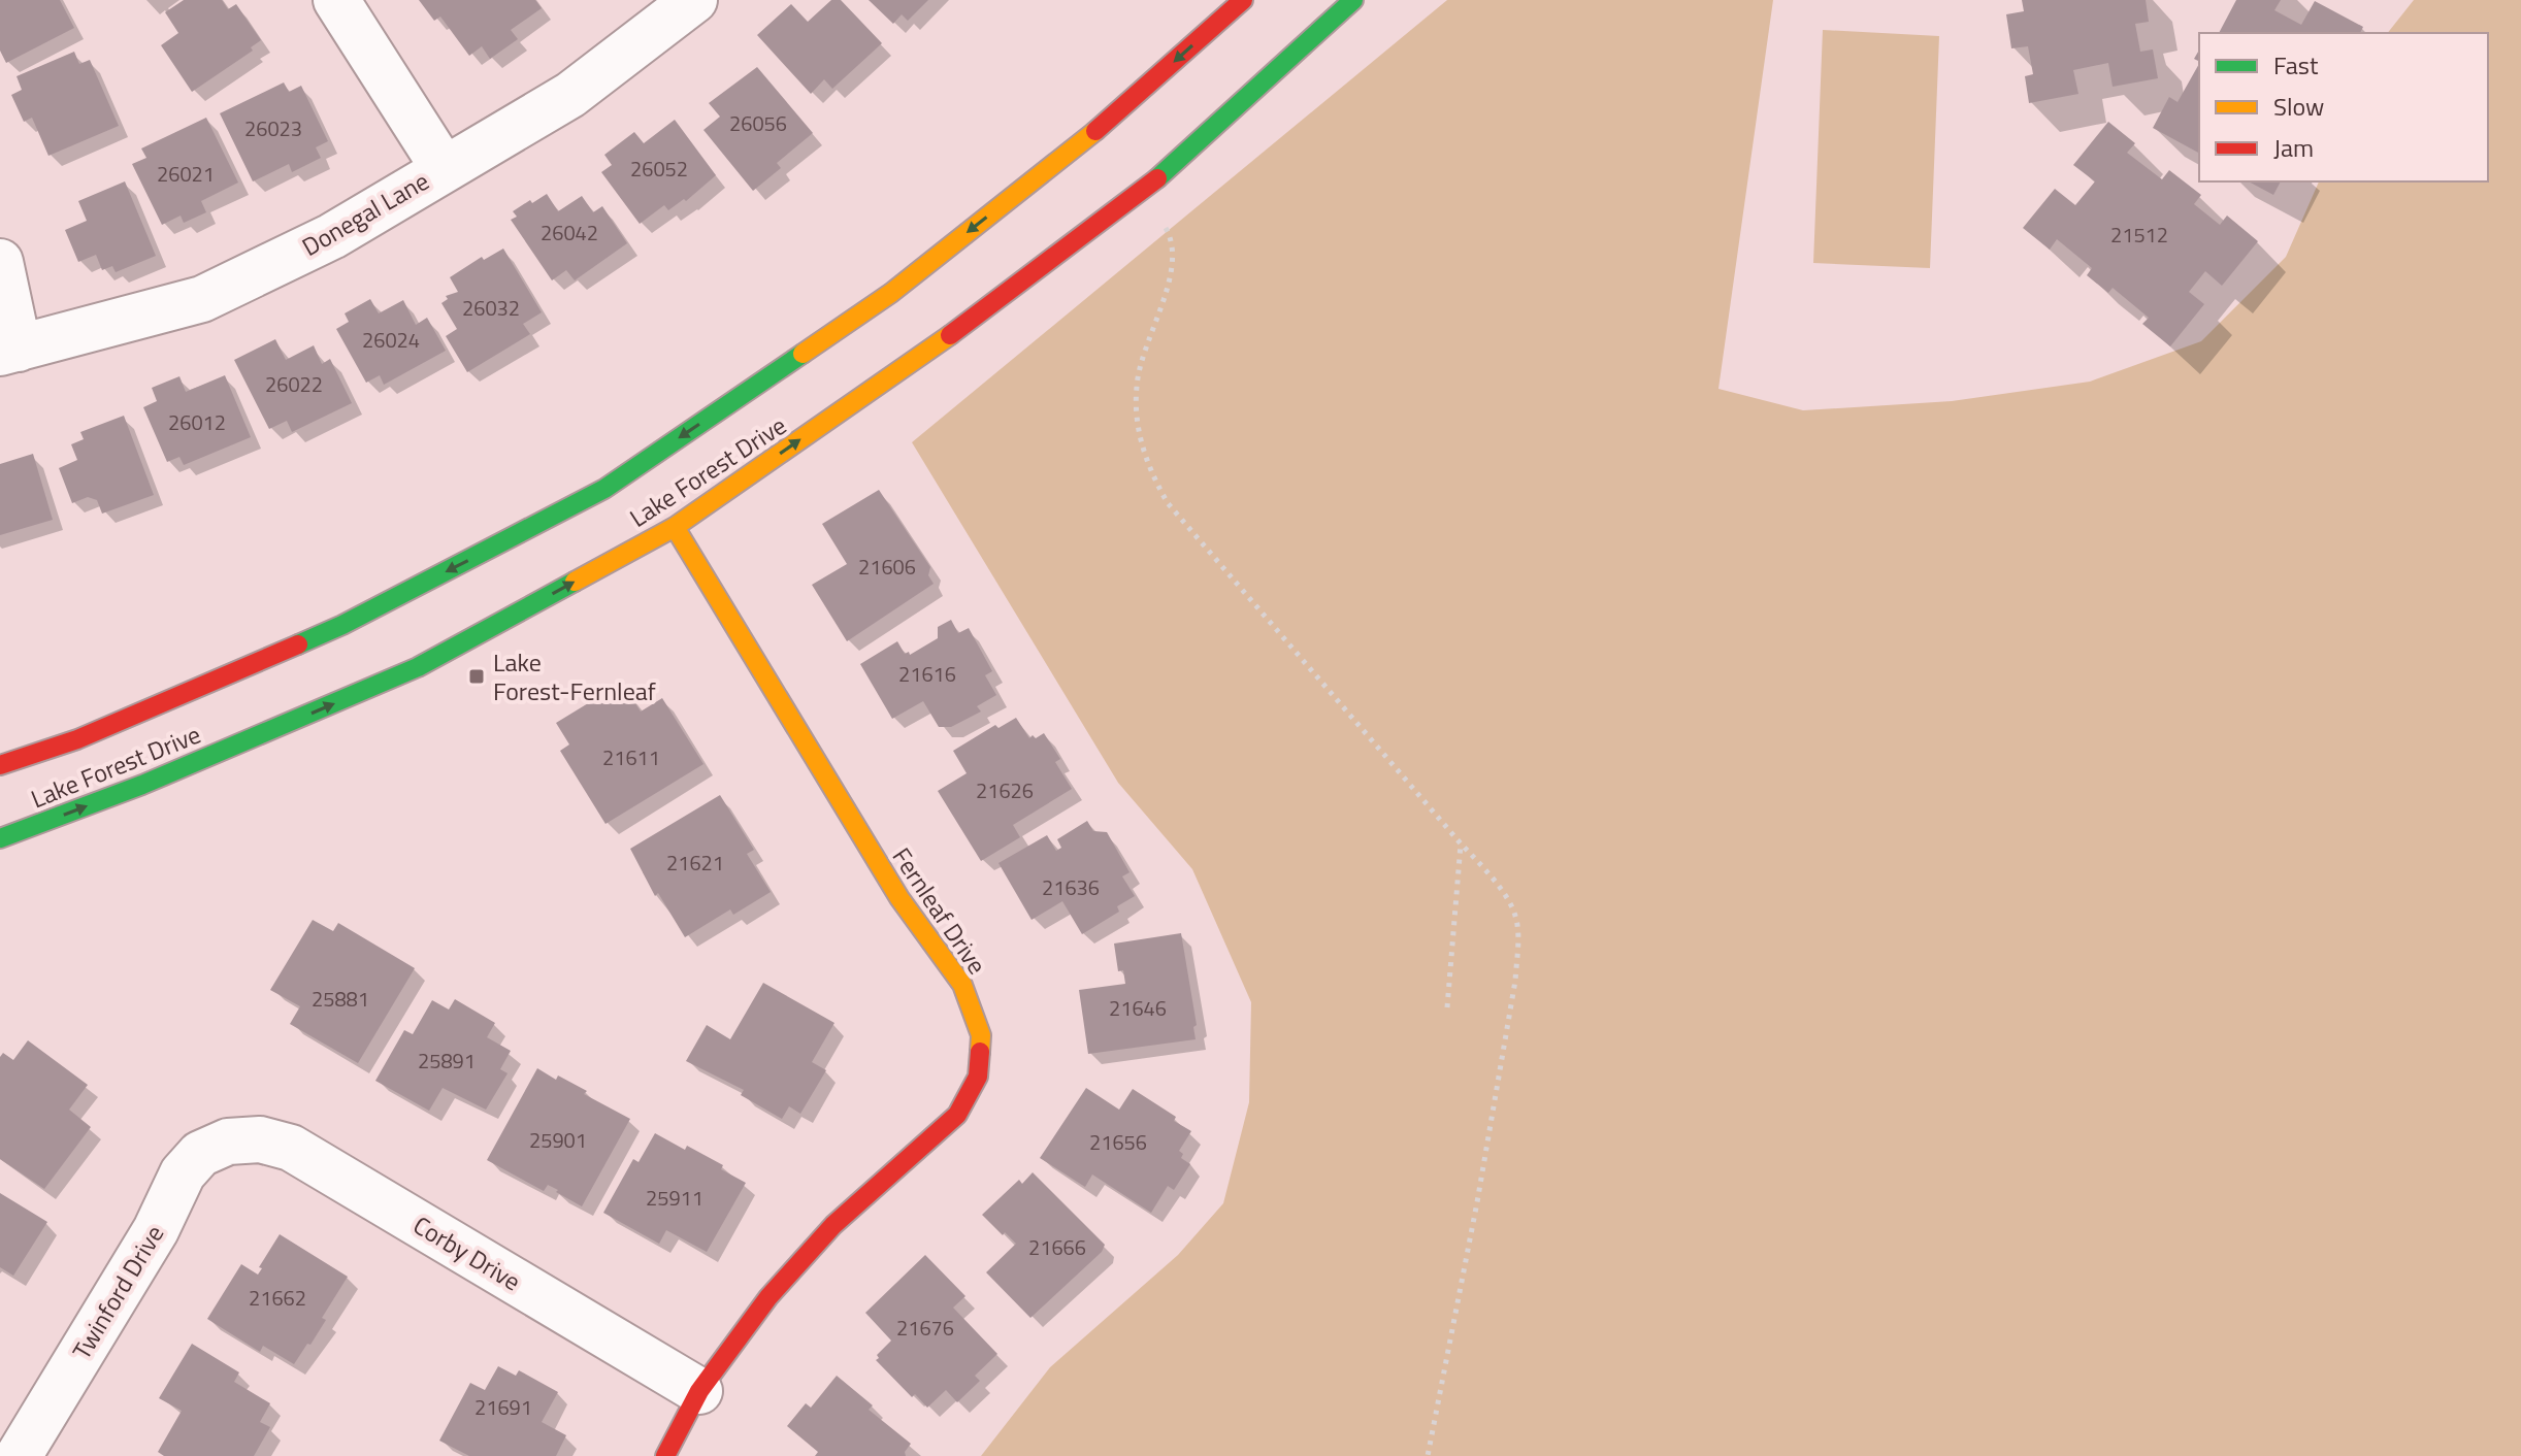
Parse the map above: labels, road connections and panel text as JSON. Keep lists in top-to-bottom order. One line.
{"streets":{"main road":["Lake Forest Drive","Fernleaf Drive"],"street":["Donegal Lane","Corby Drive","Twinford Drive"]},"crossings":[["Lake Forest Drive","Fernleaf Drive"],["Fernleaf Drive","Corby Drive"],["Corby Drive","Twinford Drive"]],"places":{"transit":["Lake Forest-Fernleaf"]},"house_numbers":["26056","26023","26052","26021","26042","21512","26032","26024","26022","26012","21606","21616","21611","21626","21621","21636","25881","21646","25891","25901","21656","25911","21666","21662","21676","21691"],"legend":["Fast","Slow","Jam"]}
